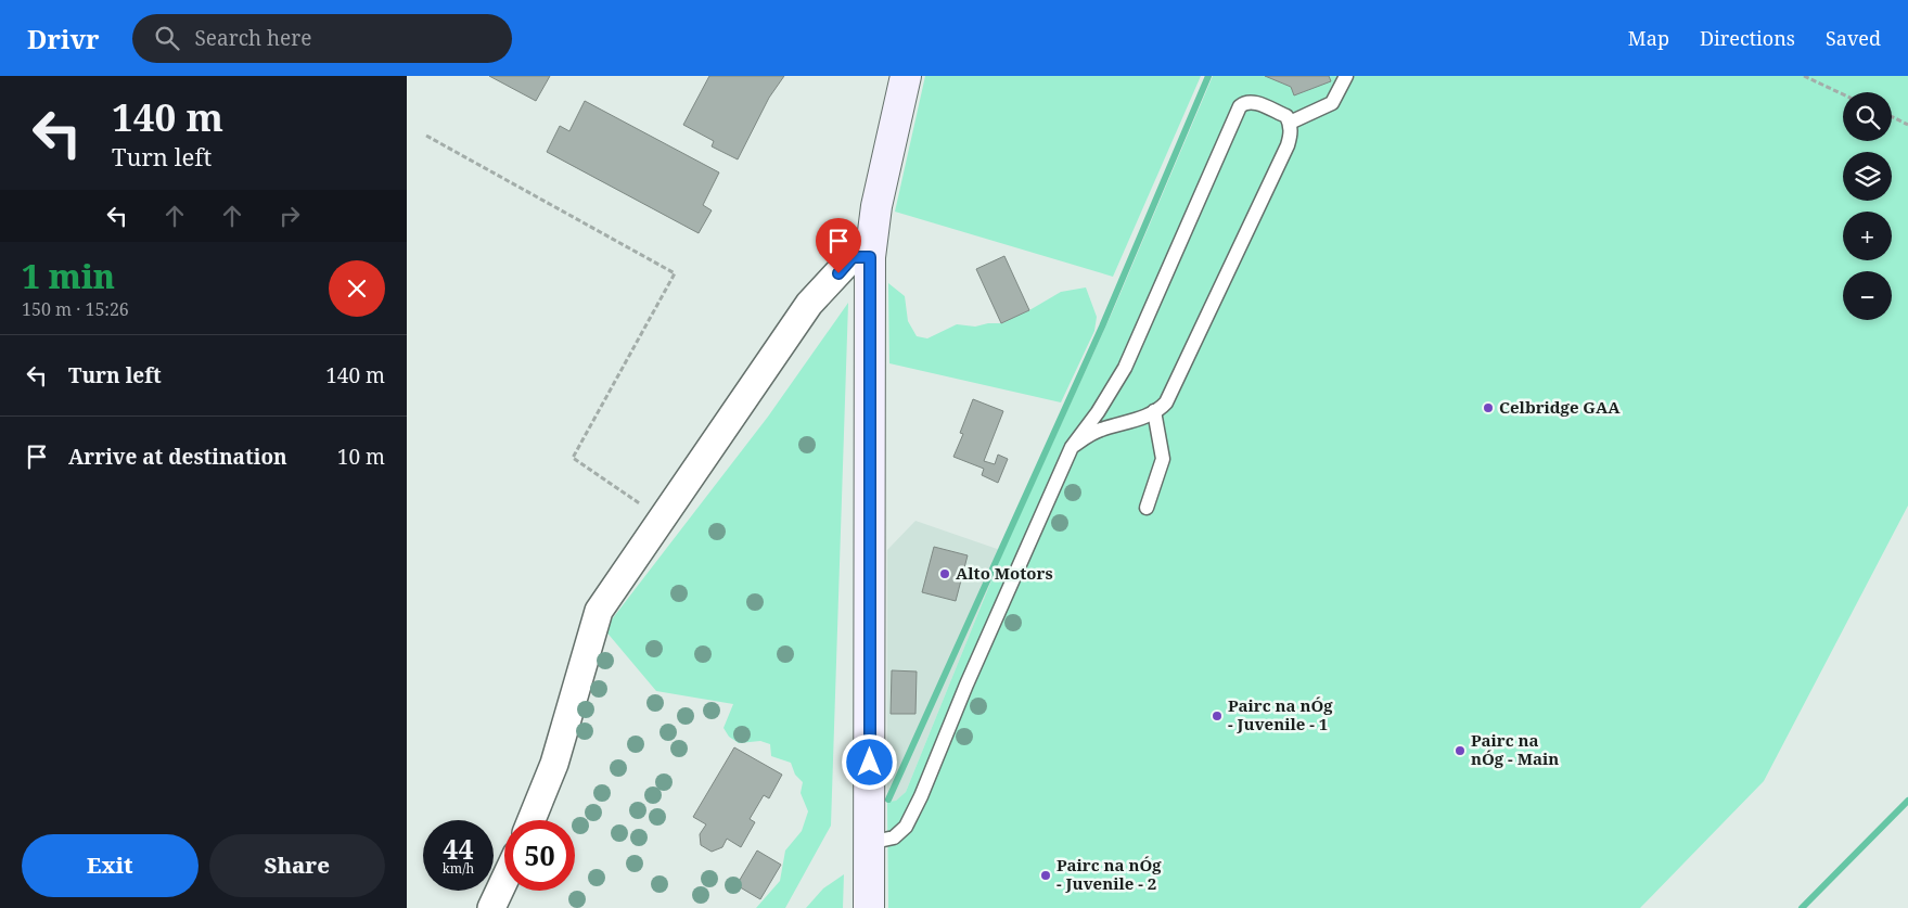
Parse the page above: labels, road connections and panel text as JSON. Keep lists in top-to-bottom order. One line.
{"places":["Celbridge GAA","Alto Motors","Pairc na nÓg - Juvenile - 1","Pairc na nÓg - Main","Pairc na nÓg - Juvenile - 2"],"page":{"header":"Drivr","search":"Search here","nav":["Map","Directions","Saved"],"turn":["140 m","Turn left"],"map_buttons":["+","−"],"heading":["1 min","150 m · 15:26"],"list":[{"name":"Turn left","value":"140 m"},{"name":"Arrive at destination","value":"10 m"}],"speed":"44 km/h","limit":"50","buttons":["Exit","Share"]}}
